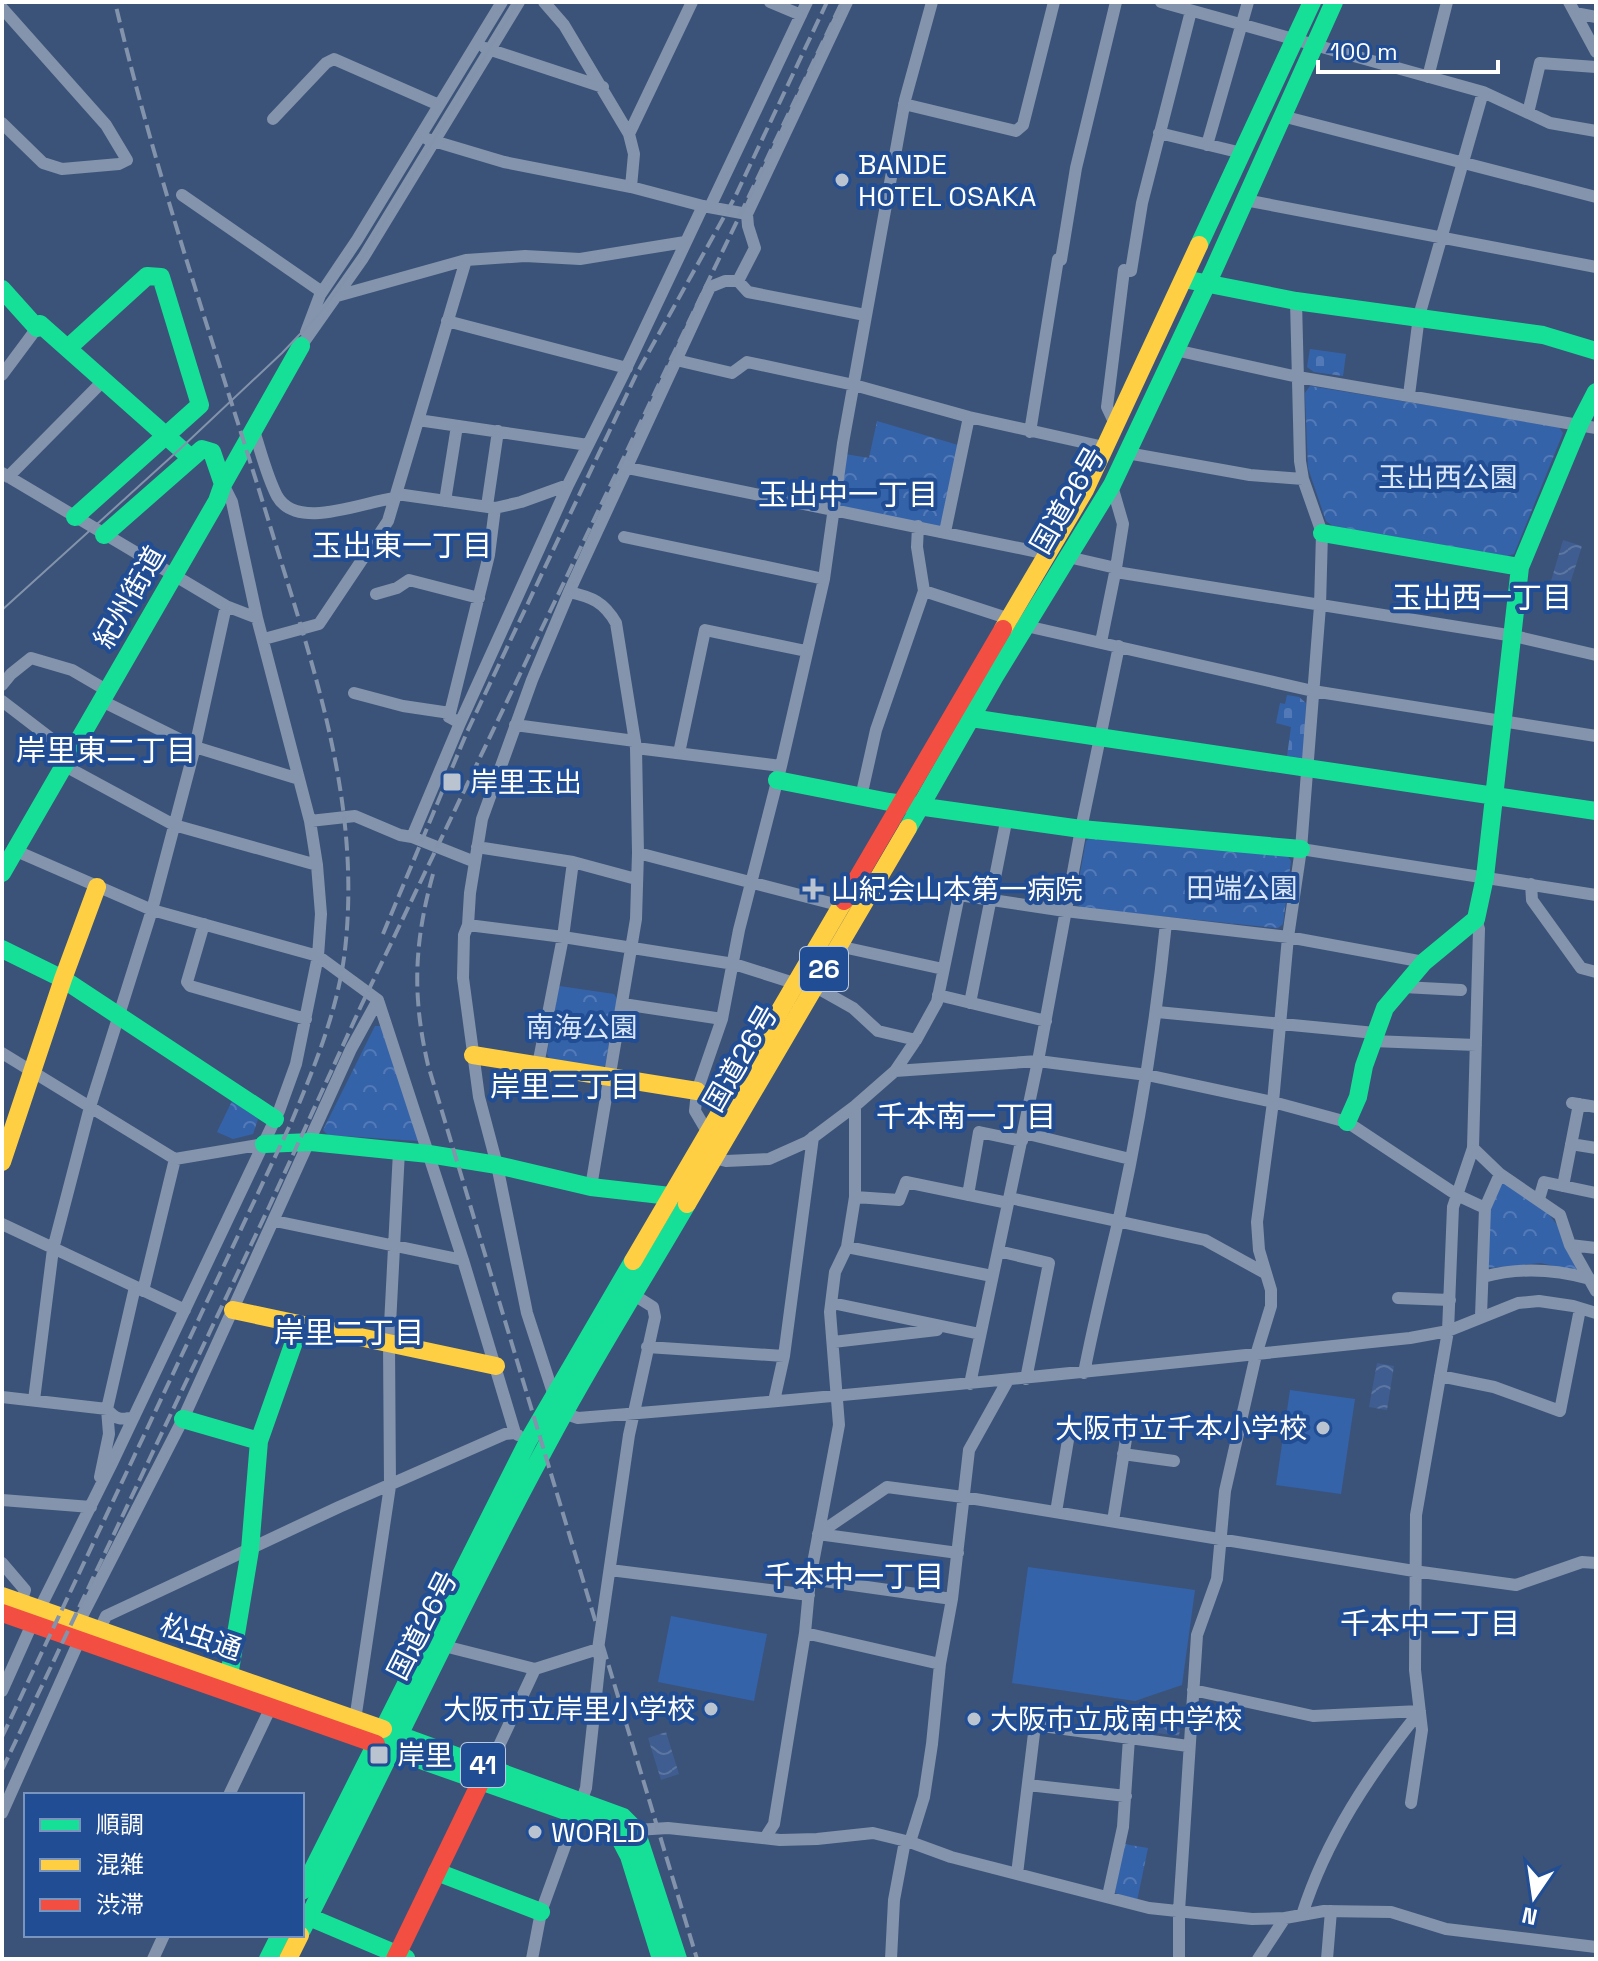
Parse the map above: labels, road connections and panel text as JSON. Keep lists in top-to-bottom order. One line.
{"streets":{"main road":["国道26号","紀州街道","26","松虫通","41"]},"crossings":[["国道26号","松虫通"],["国道26号","41"],["松虫通","41"]],"districts":["玉出中一丁目","玉出東一丁目","玉出西一丁目","岸里東二丁目","岸里三丁目","千本南一丁目","岸里二丁目","千本中一丁目","千本中二丁目"],"parks":["玉出西公園","田端公園","南海公園"],"places":{"other":["BANDE HOTEL OSAKA","大阪市立千本小学校","大阪市立岸里小学校","大阪市立成南中学校","WORLD"],"transit":["岸里玉出","岸里"],"health":["山紀会山本第一病院"]},"legend":["順調","混雑","渋滞"],"scale_bar":"100 m","north":"bottom"}
